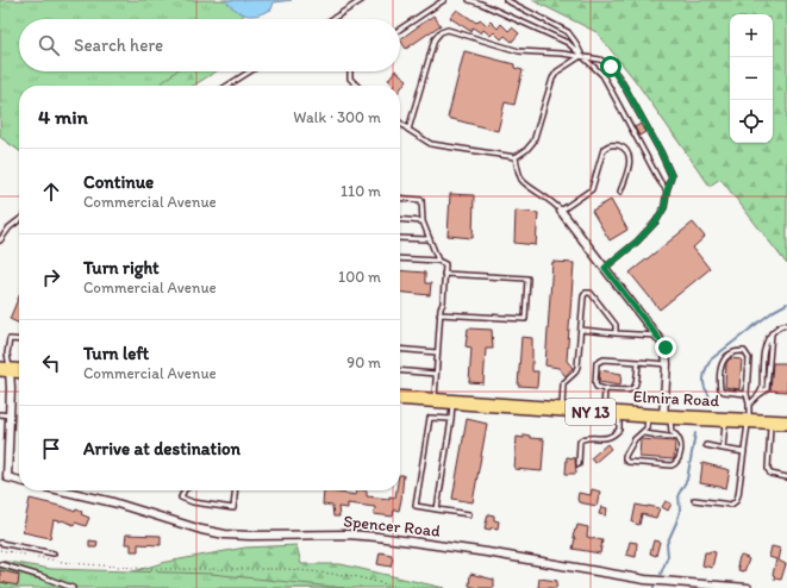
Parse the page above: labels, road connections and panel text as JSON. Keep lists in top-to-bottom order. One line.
{"streets":{"highway":["Elmira Road","NY 13"],"street":["Spencer Road"]},"page":{"map_buttons":["+","−"],"search":"Search here","heading":["4 min","Walk · 300 m"],"list":[["Continue","Commercial Avenue","110 m"],["Turn right","Commercial Avenue","100 m"],["Turn left","Commercial Avenue","90 m"],"Arrive at destination"]}}
